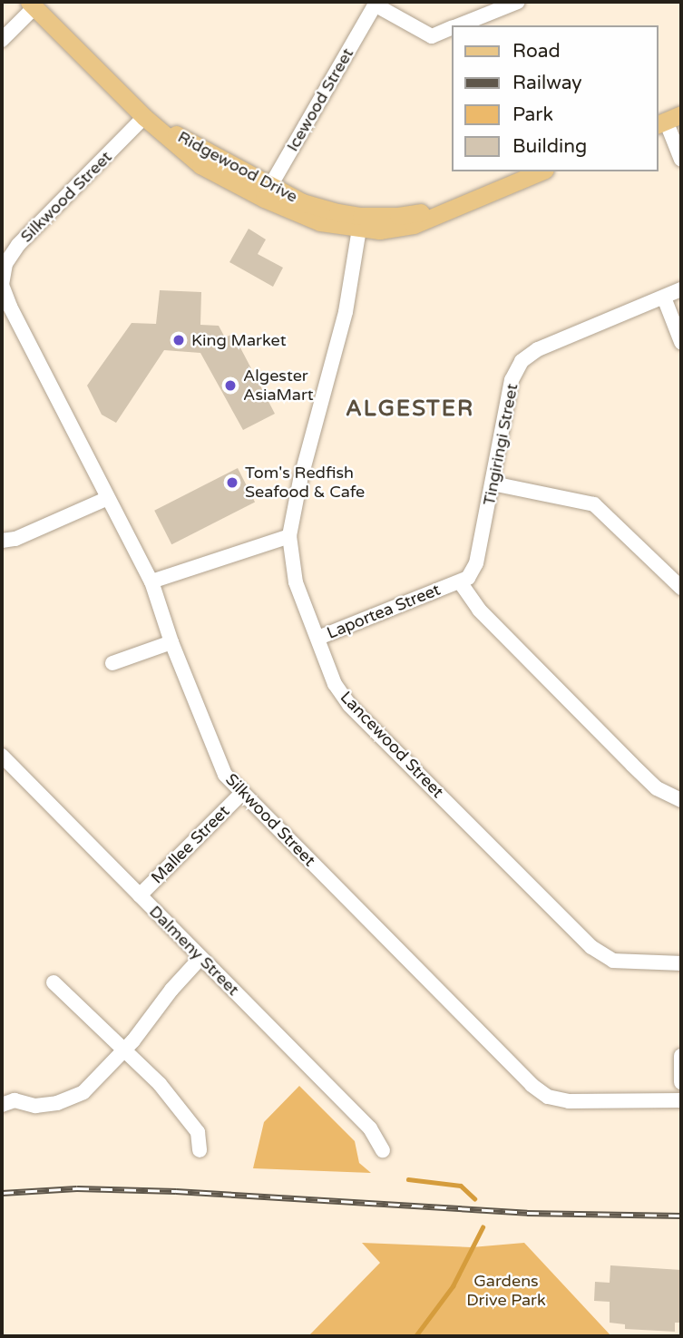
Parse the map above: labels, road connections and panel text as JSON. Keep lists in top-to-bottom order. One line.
{"streets":{"main road":["Ridgewood Drive"],"street":["Icewood Street","Silkwood Street","Tingiringi Street","Laportea Street","Lancewood Street","Mallee Street","Dalmeny Street"]},"crossings":[["Icewood Street","Ridgewood Drive"],["Ridgewood Drive","Silkwood Street"],["Ridgewood Drive","Lancewood Street"],["Silkwood Street","Mallee Street"],["Tingiringi Street","Laportea Street"],["Laportea Street","Lancewood Street"],["Mallee Street","Dalmeny Street"]],"districts":["ALGESTER"],"parks":["Gardens Drive Park"],"places":["King Market","Algester AsiaMart","Tom's Redfish Seafood & Cafe"],"legend":["Road","Railway","Park","Building"]}
